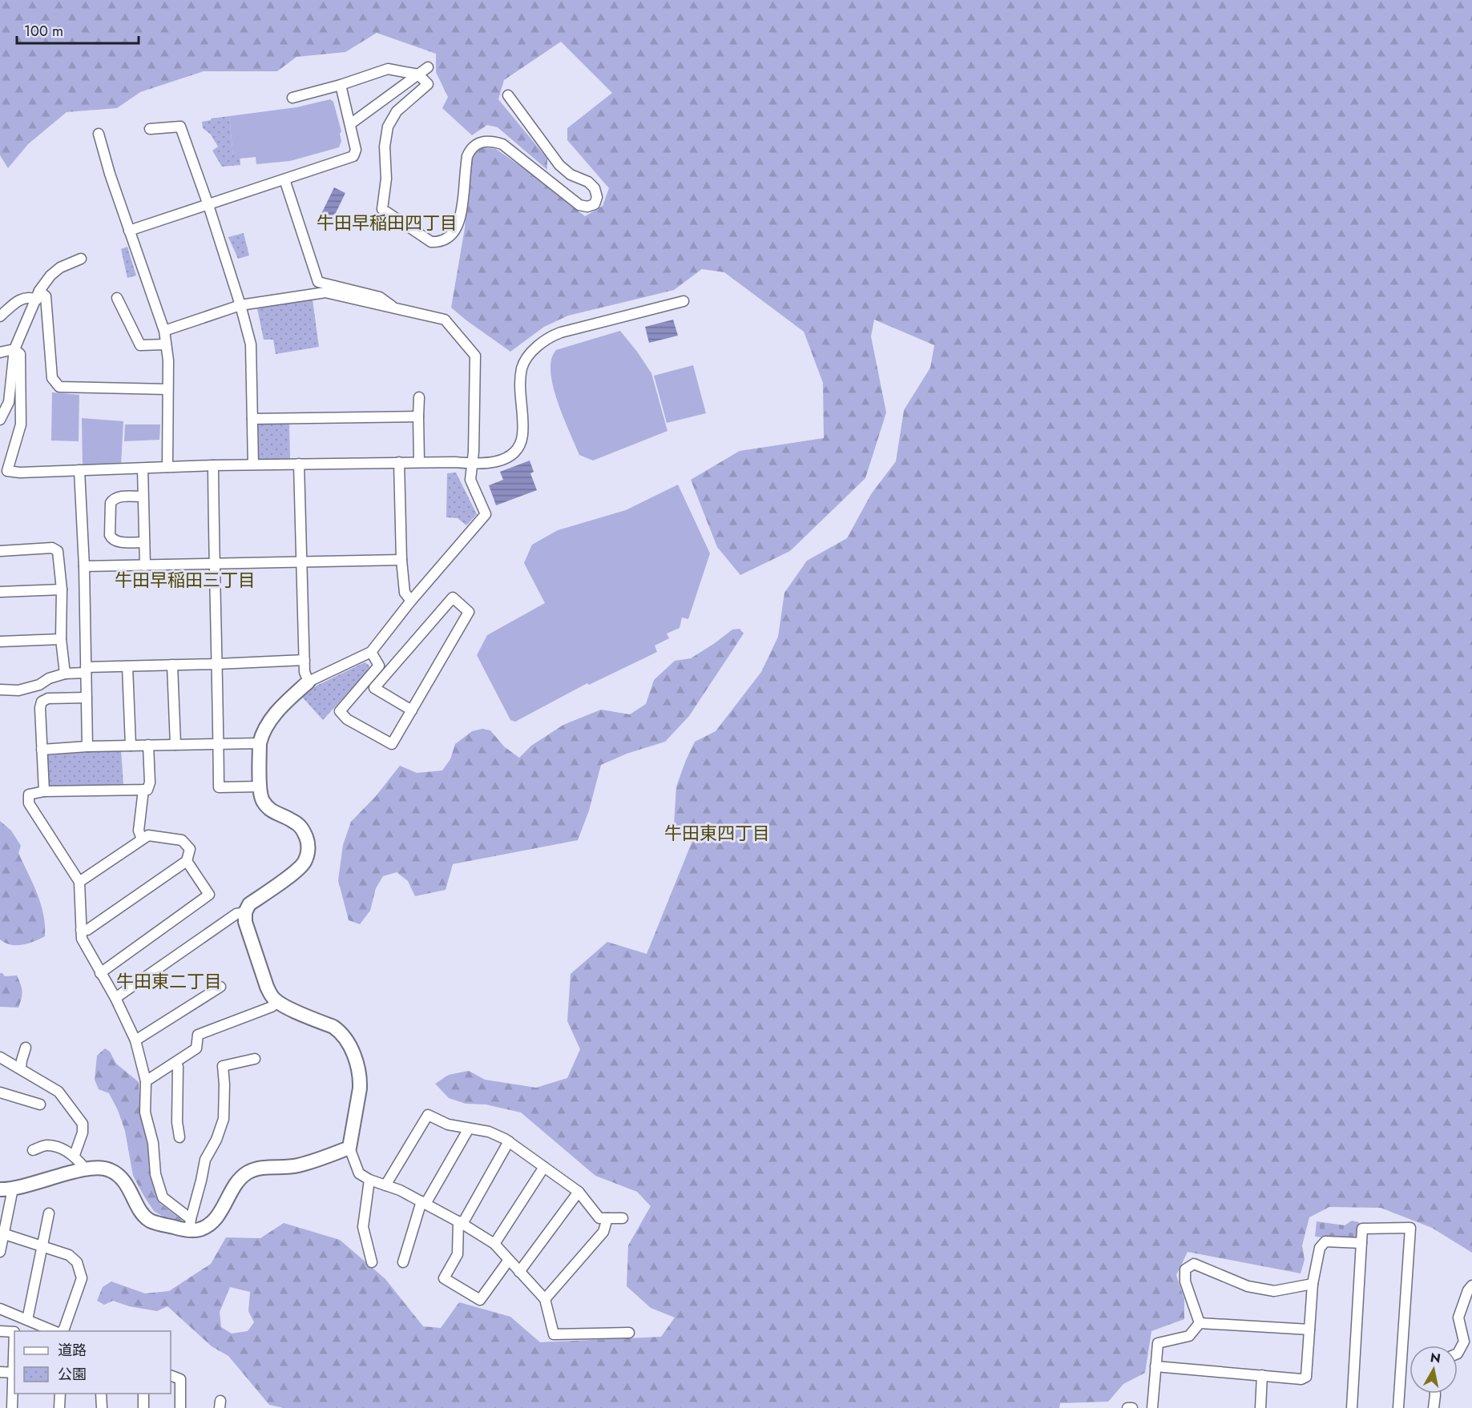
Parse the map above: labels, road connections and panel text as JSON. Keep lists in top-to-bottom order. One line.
{"districts":["牛田早稲田四丁目","牛田早稲田三丁目","牛田東四丁目","牛田東二丁目"],"legend":["道路","公園"],"scale_bar":"100 m","north":"top"}
